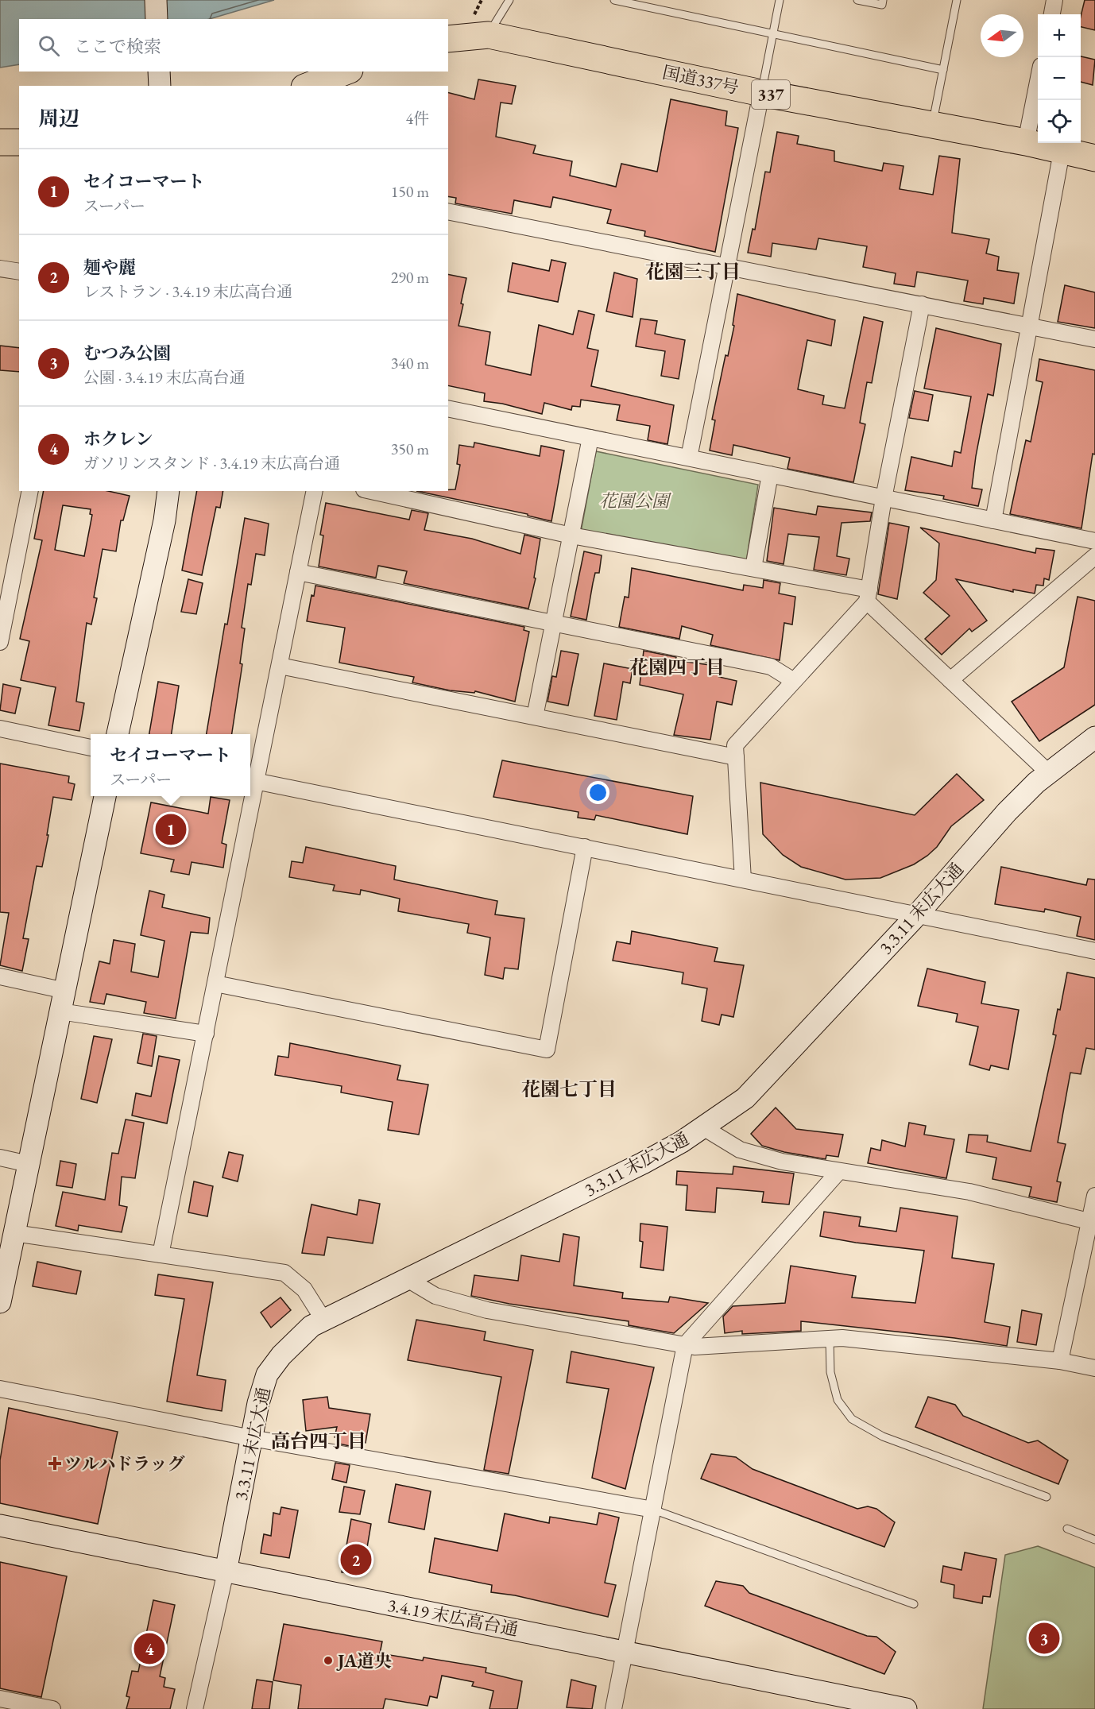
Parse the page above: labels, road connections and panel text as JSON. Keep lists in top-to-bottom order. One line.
{"streets":{"highway":["国道337号","337"],"street":["3.3.11 末広大通","3.4.19 末広高台通"]},"crossings":[["3.3.11 末広大通","3.4.19 末広高台通"]],"districts":["花園三丁目","花園四丁目","花園七丁目","高台四丁目"],"parks":["花園公園"],"places":{"health":["ツルハドラッグ"],"other":["JA道央"]},"north":"left","page":{"map_buttons":["+","−"],"search":"ここで検索","heading":["周辺","4件"],"list":[{"mark":"1","name":"セイコーマート","note":"スーパー","value":"150 m"},{"mark":"2","name":"麺や麗","note":"レストラン · 3.4.19 末広高台通","value":"290 m"},{"mark":"3","name":"むつみ公園","note":"公園 · 3.4.19 末広高台通","value":"340 m"},{"mark":"4","name":"ホクレン","note":"ガソリンスタンド · 3.4.19 末広高台通","value":"350 m"}],"popup":["セイコーマート","スーパー"],"pins":["1","2","3","4"]}}
